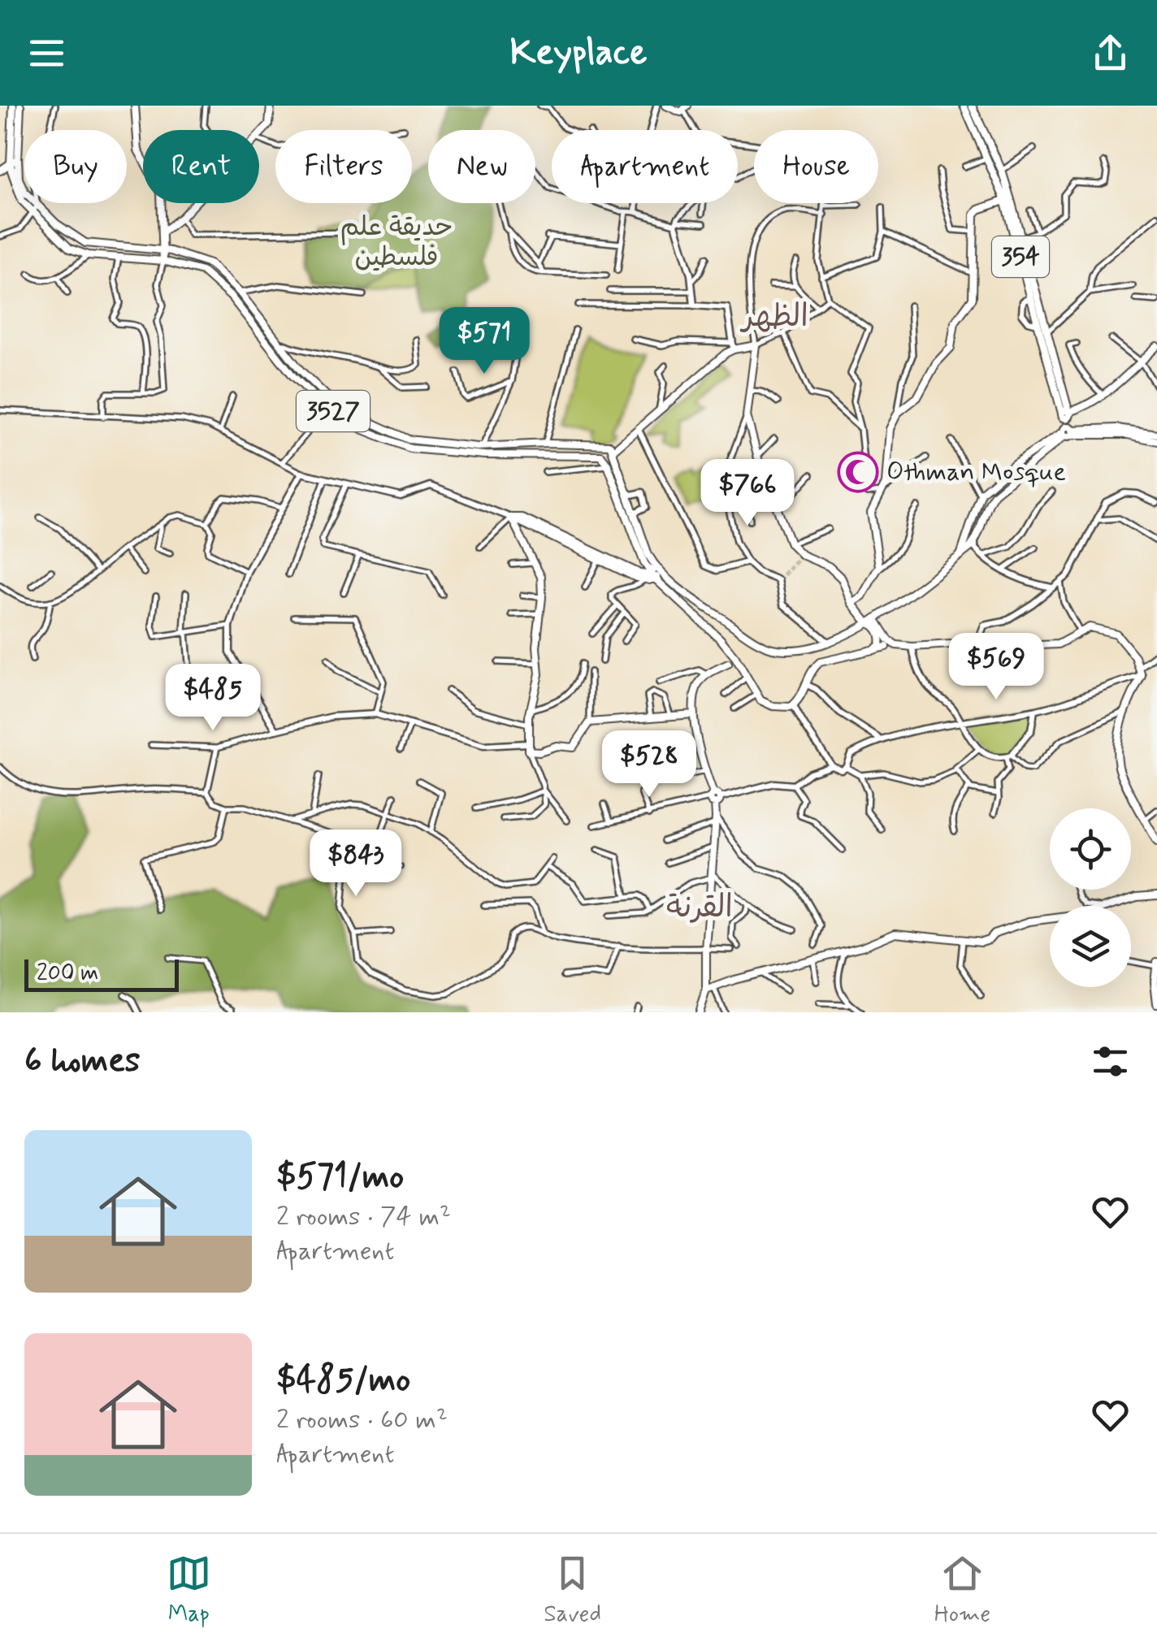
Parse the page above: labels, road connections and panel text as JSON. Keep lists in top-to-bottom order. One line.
{"streets":{"main road":["354","3527"]},"districts":["الظهر","القرنة"],"parks":["حديقة علم فلسطين"],"places":{"mosque":["Othman Mosque"]},"scale_bar":"200 m","page":{"header":"Keyplace","chip":["Buy","Rent","Filters","New","Apartment","House"],"price":["$571","$766","$569","$485","$528","$843"],"scale":"200 m","heading":"6 homes","list":[{"name":"$571/mo","note":"2 rooms · 74 m² · Apartment"},{"name":"$485/mo","note":"2 rooms · 60 m² · Apartment"}],"tabs":["Map","Saved","Home"]}}
